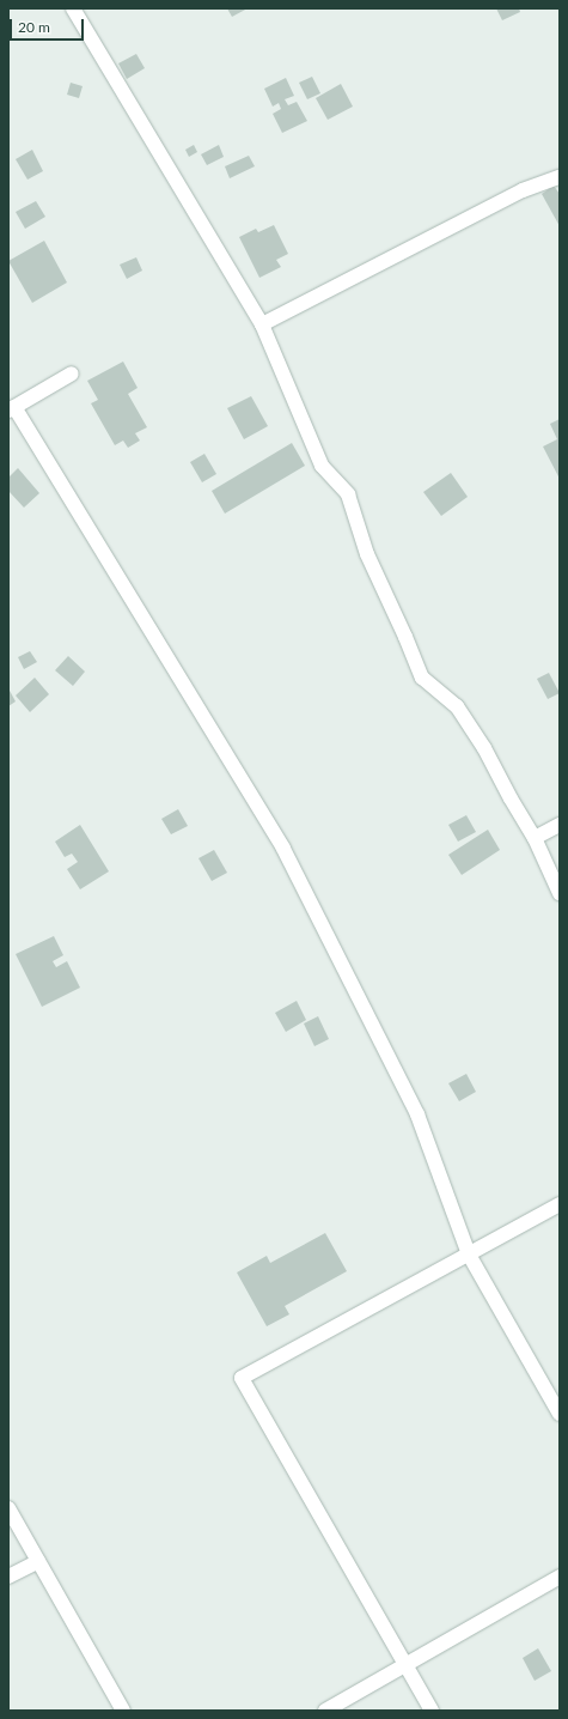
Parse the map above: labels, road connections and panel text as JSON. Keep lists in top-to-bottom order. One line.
{"scale_bar":"20 m"}
